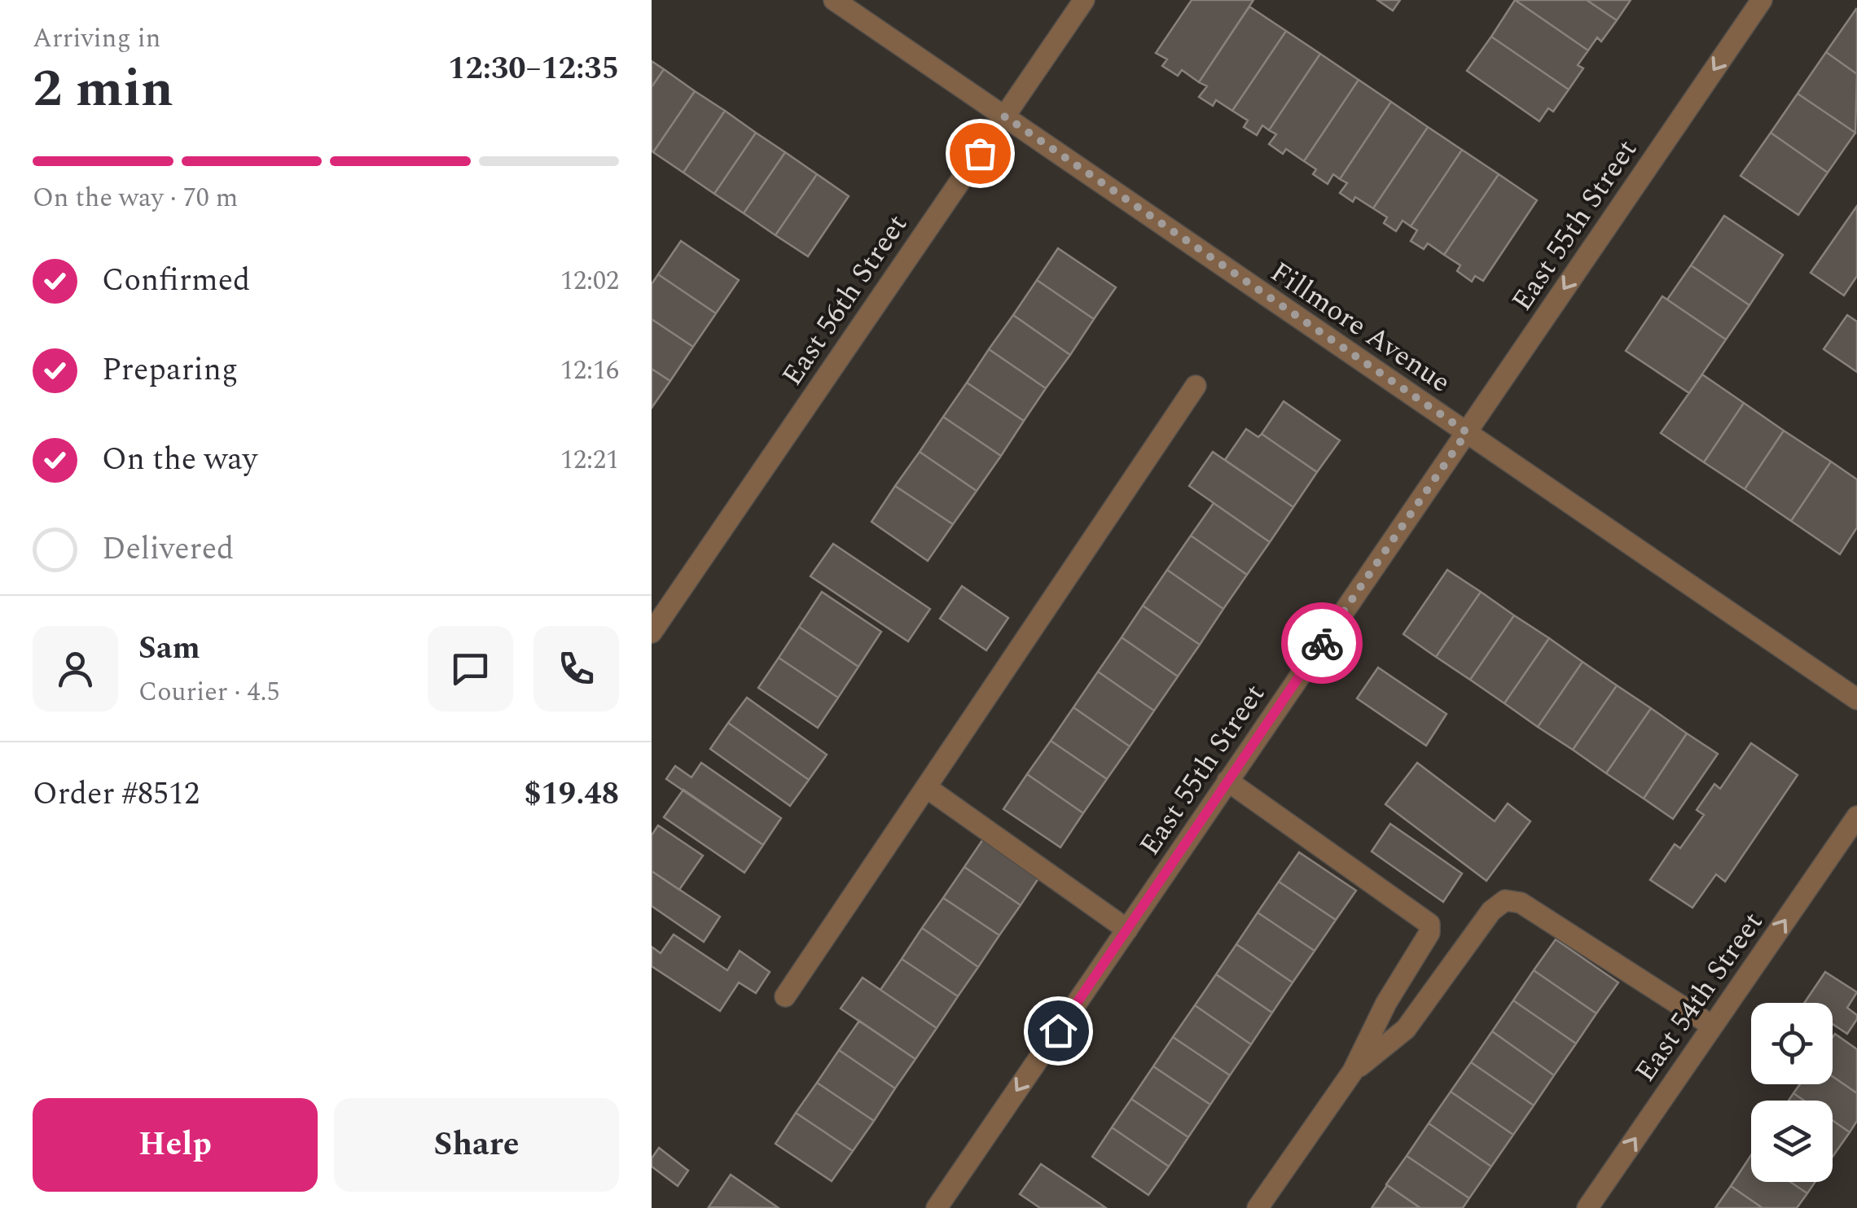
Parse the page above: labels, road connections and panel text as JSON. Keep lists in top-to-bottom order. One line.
{"streets":{"street":["East 55th Street","East 56th Street","Fillmore Avenue","East 54th Street"]},"crossings":[["East 55th Street","Fillmore Avenue"],["East 56th Street","Fillmore Avenue"]],"one_way":["East 55th Street","East 54th Street"],"page":{"heading":["2 min","Arriving in","12:30–12:35"],"panel":["Sam","Courier · 4.5","Order #8512","$19.48"],"bar":"On the way · 70 m","list":[["Confirmed","12:02"],["Preparing","12:16"],["On the way","12:21"],"Delivered"],"buttons":["Help","Share"]}}
